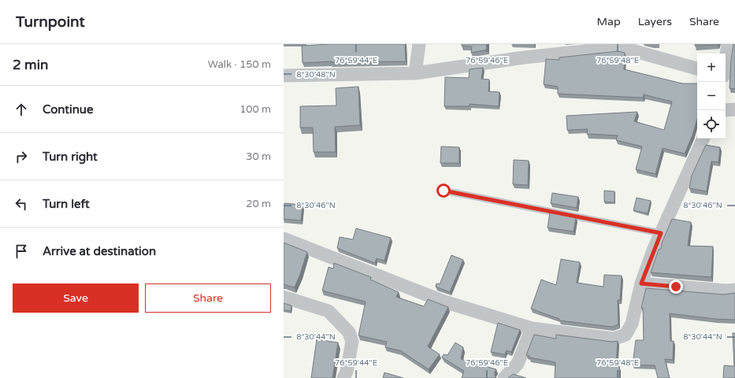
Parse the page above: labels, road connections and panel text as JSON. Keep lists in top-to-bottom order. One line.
{"page":{"header":"Turnpoint","nav":["Map","Layers","Share"],"heading":["2 min","Walk · 150 m"],"map_buttons":["+","−"],"list":[["Continue","100 m"],["Turn right","30 m"],["Turn left","20 m"],"Arrive at destination"],"buttons":["Save","Share"]},"coordinates":["76°59'44\"E","76°59'46\"E","76°59'48\"E","8°30'48\"N","8°30'46\"N","8°30'44\"N"]}
